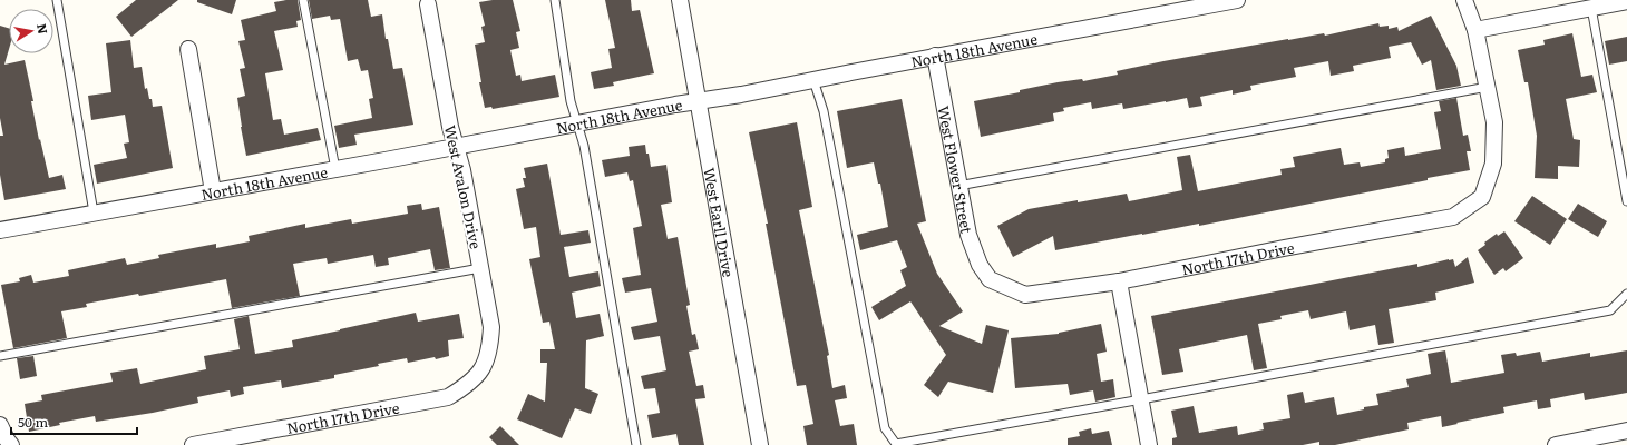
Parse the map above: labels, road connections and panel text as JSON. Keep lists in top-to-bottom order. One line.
{"streets":{"street":["North 18th Avenue","West Flower Street","West Avalon Drive","West Earll Drive","North 17th Drive"]},"crossings":[["North 18th Avenue","West Flower Street"],["North 18th Avenue","West Avalon Drive"],["North 18th Avenue","West Earll Drive"],["West Flower Street","North 17th Drive"],["West Avalon Drive","North 17th Drive"]],"scale_bar":"50 m","north":"right"}
